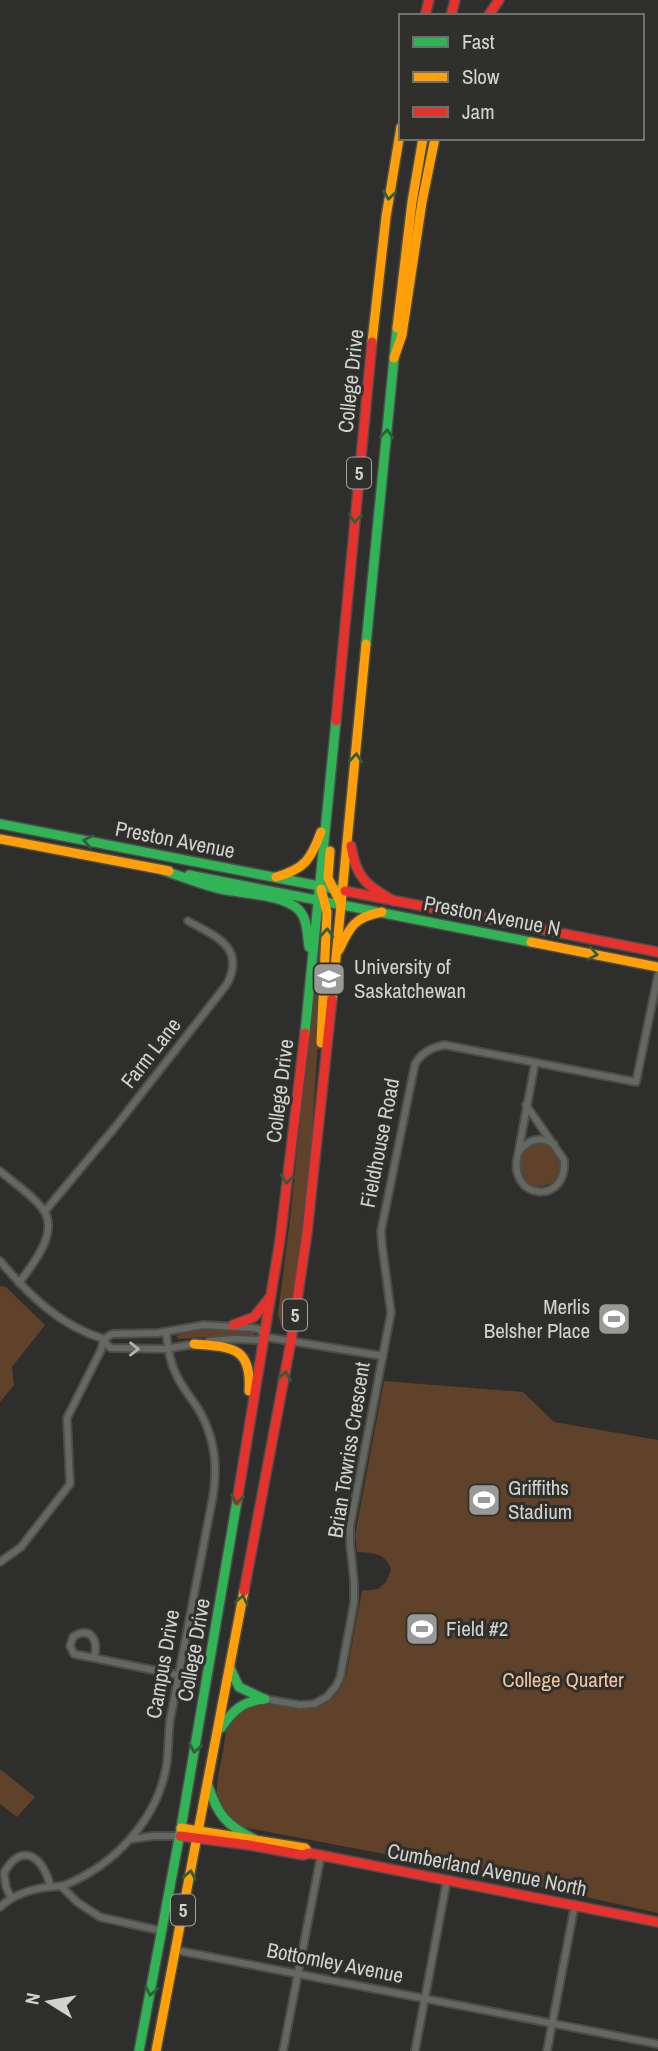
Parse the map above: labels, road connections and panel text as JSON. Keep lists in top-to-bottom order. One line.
{"streets":{"main road":["College Drive","5","Preston Avenue","Preston Avenue N","Cumberland Avenue North"],"street":["Farm Lane","Fieldhouse Road","Brian Towriss Crescent","Campus Drive","Bottomley Avenue"]},"crossings":[["College Drive","Preston Avenue"],["College Drive","Preston Avenue N"],["College Drive","Brian Towriss Crescent"],["College Drive","Cumberland Avenue North"],["College Drive","Bottomley Avenue"],["Preston Avenue","Preston Avenue N"],["Fieldhouse Road","Brian Towriss Crescent"]],"parks":["College Quarter"],"places":{"school or university":["University of Saskatchewan"],"sports":["Merlis Belsher Place","Griffiths Stadium","Field #2"]},"legend":["Fast","Slow","Jam"],"north":"left"}
